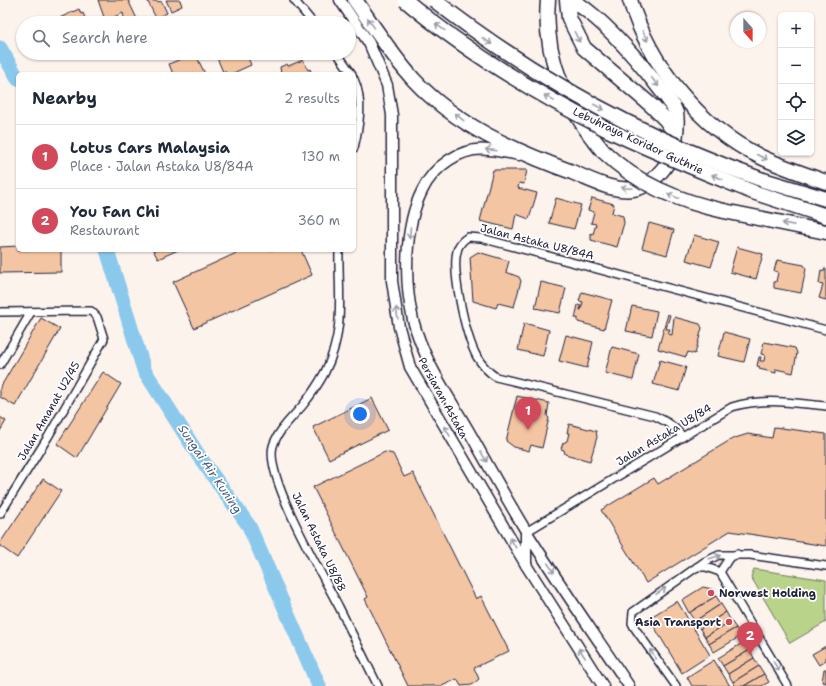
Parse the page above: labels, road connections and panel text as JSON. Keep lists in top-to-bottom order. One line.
{"streets":{"highway":["Lebuhraya Koridor Guthrie"],"main road":["Persiaran Astaka"],"street":["Jalan Astaka U8/84A","Jalan Amanat U2/45","Jalan Astaka U8/84","Jalan Astaka U8/88"]},"crossings":[["Jalan Astaka U8/84A","Jalan Astaka U8/84"],["Persiaran Astaka","Jalan Astaka U8/84"]],"water":["Sungai Air Kuning"],"places":["Norwest Holding","Asia Transport"],"north":"bottom","page":{"map_buttons":["+","−"],"search":"Search here","heading":["Nearby","2 results"],"list":[{"mark":"1","name":"Lotus Cars Malaysia","note":"Place · Jalan Astaka U8/84A","value":"130 m"},{"mark":"2","name":"You Fan Chi","note":"Restaurant","value":"360 m"}],"pins":["1","2"]}}
